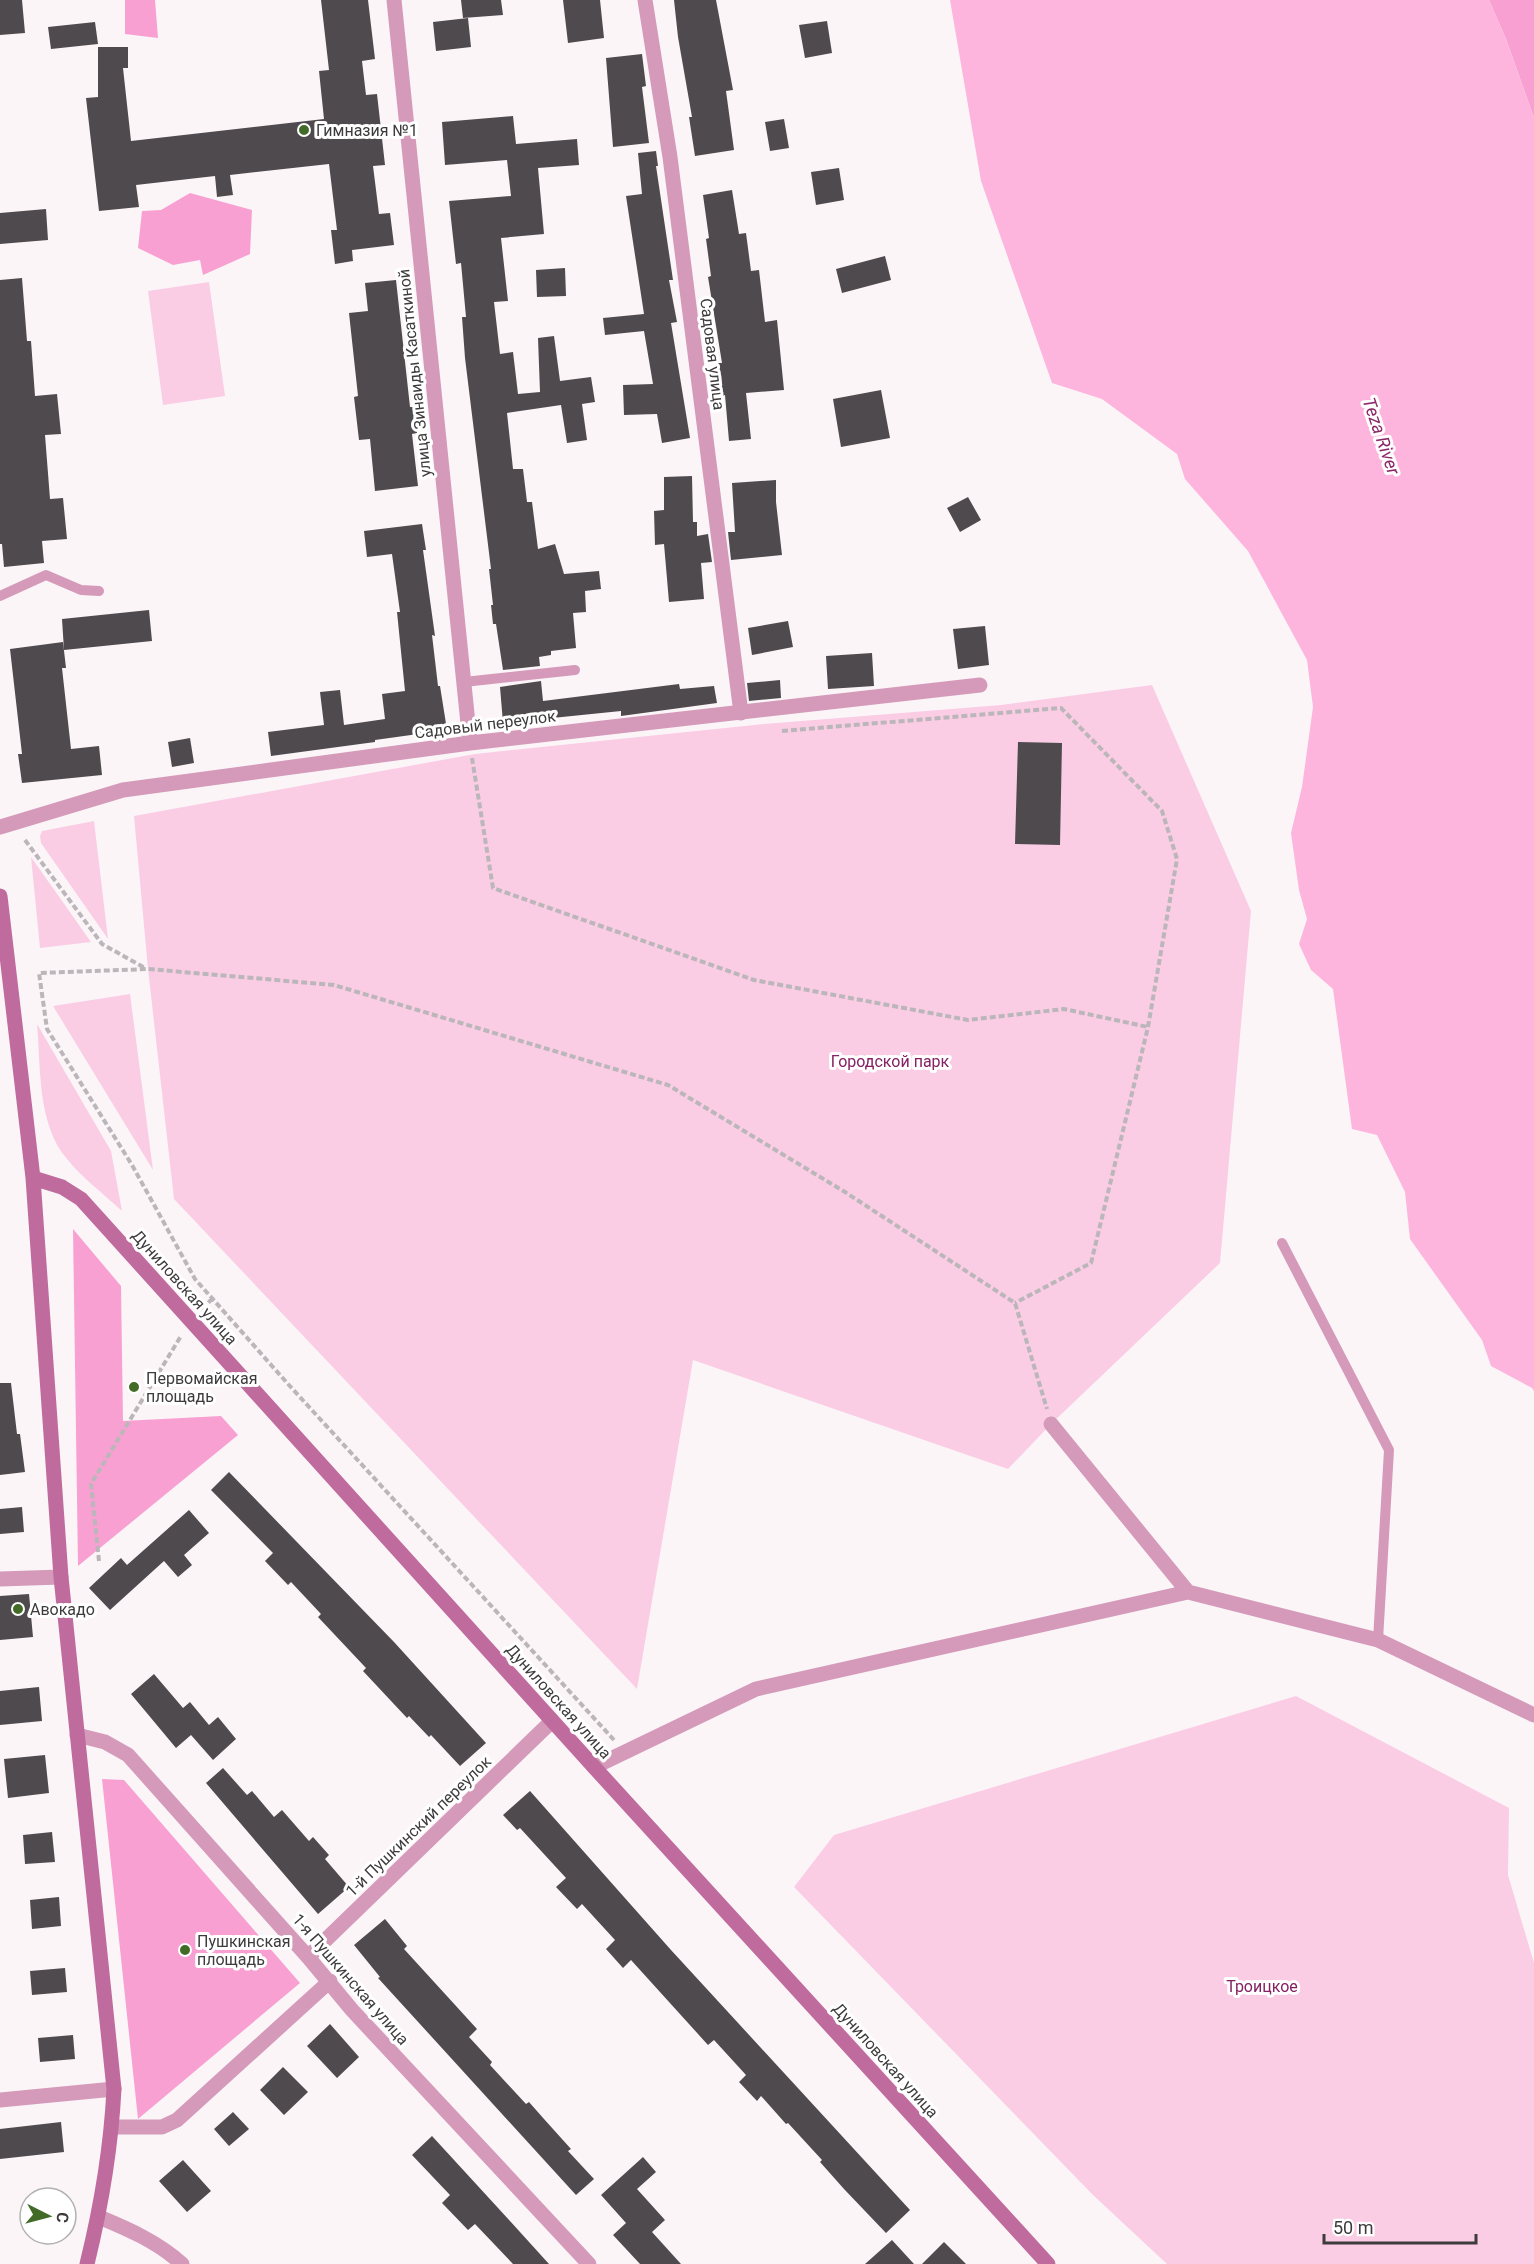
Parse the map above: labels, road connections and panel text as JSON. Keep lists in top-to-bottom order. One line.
{"streets":{"main road":["Дуниловская улица"],"street":["Садовая улица","улица Зинаиды Касаткиной","Садовый переулок","1-й Пушкинский переулок","1-я Пушкинская улица"]},"crossings":[["Садовая улица","Садовый переулок"],["улица Зинаиды Касаткиной","Садовый переулок"],["Дуниловская улица","1-й Пушкинский переулок"],["1-й Пушкинский переулок","1-я Пушкинская улица"]],"water":["Teza River"],"parks":["Городской парк","Троицкое"],"places":["Гимназия №1","Первомайская площадь","Авокадо","Пушкинская площадь"],"scale_bar":"50 m","north":"right"}
